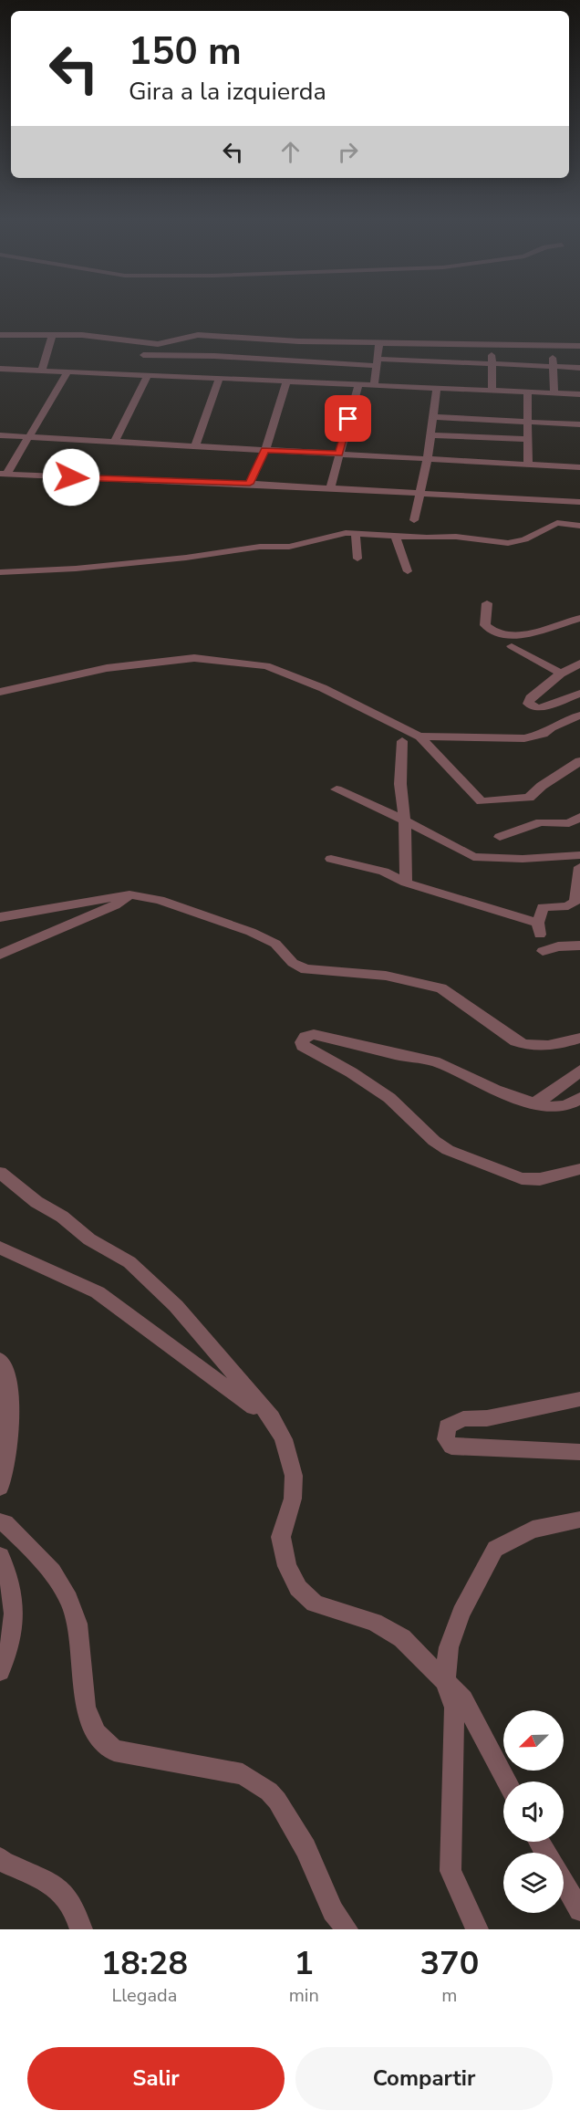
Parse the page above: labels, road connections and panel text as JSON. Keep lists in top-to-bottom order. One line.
{"north":"bottom left","page":{"turn":["150 m","Gira a la izquierda"],"eta":["18:28","Llegada","1","min","370","m"],"buttons":["Salir","Compartir"]}}
